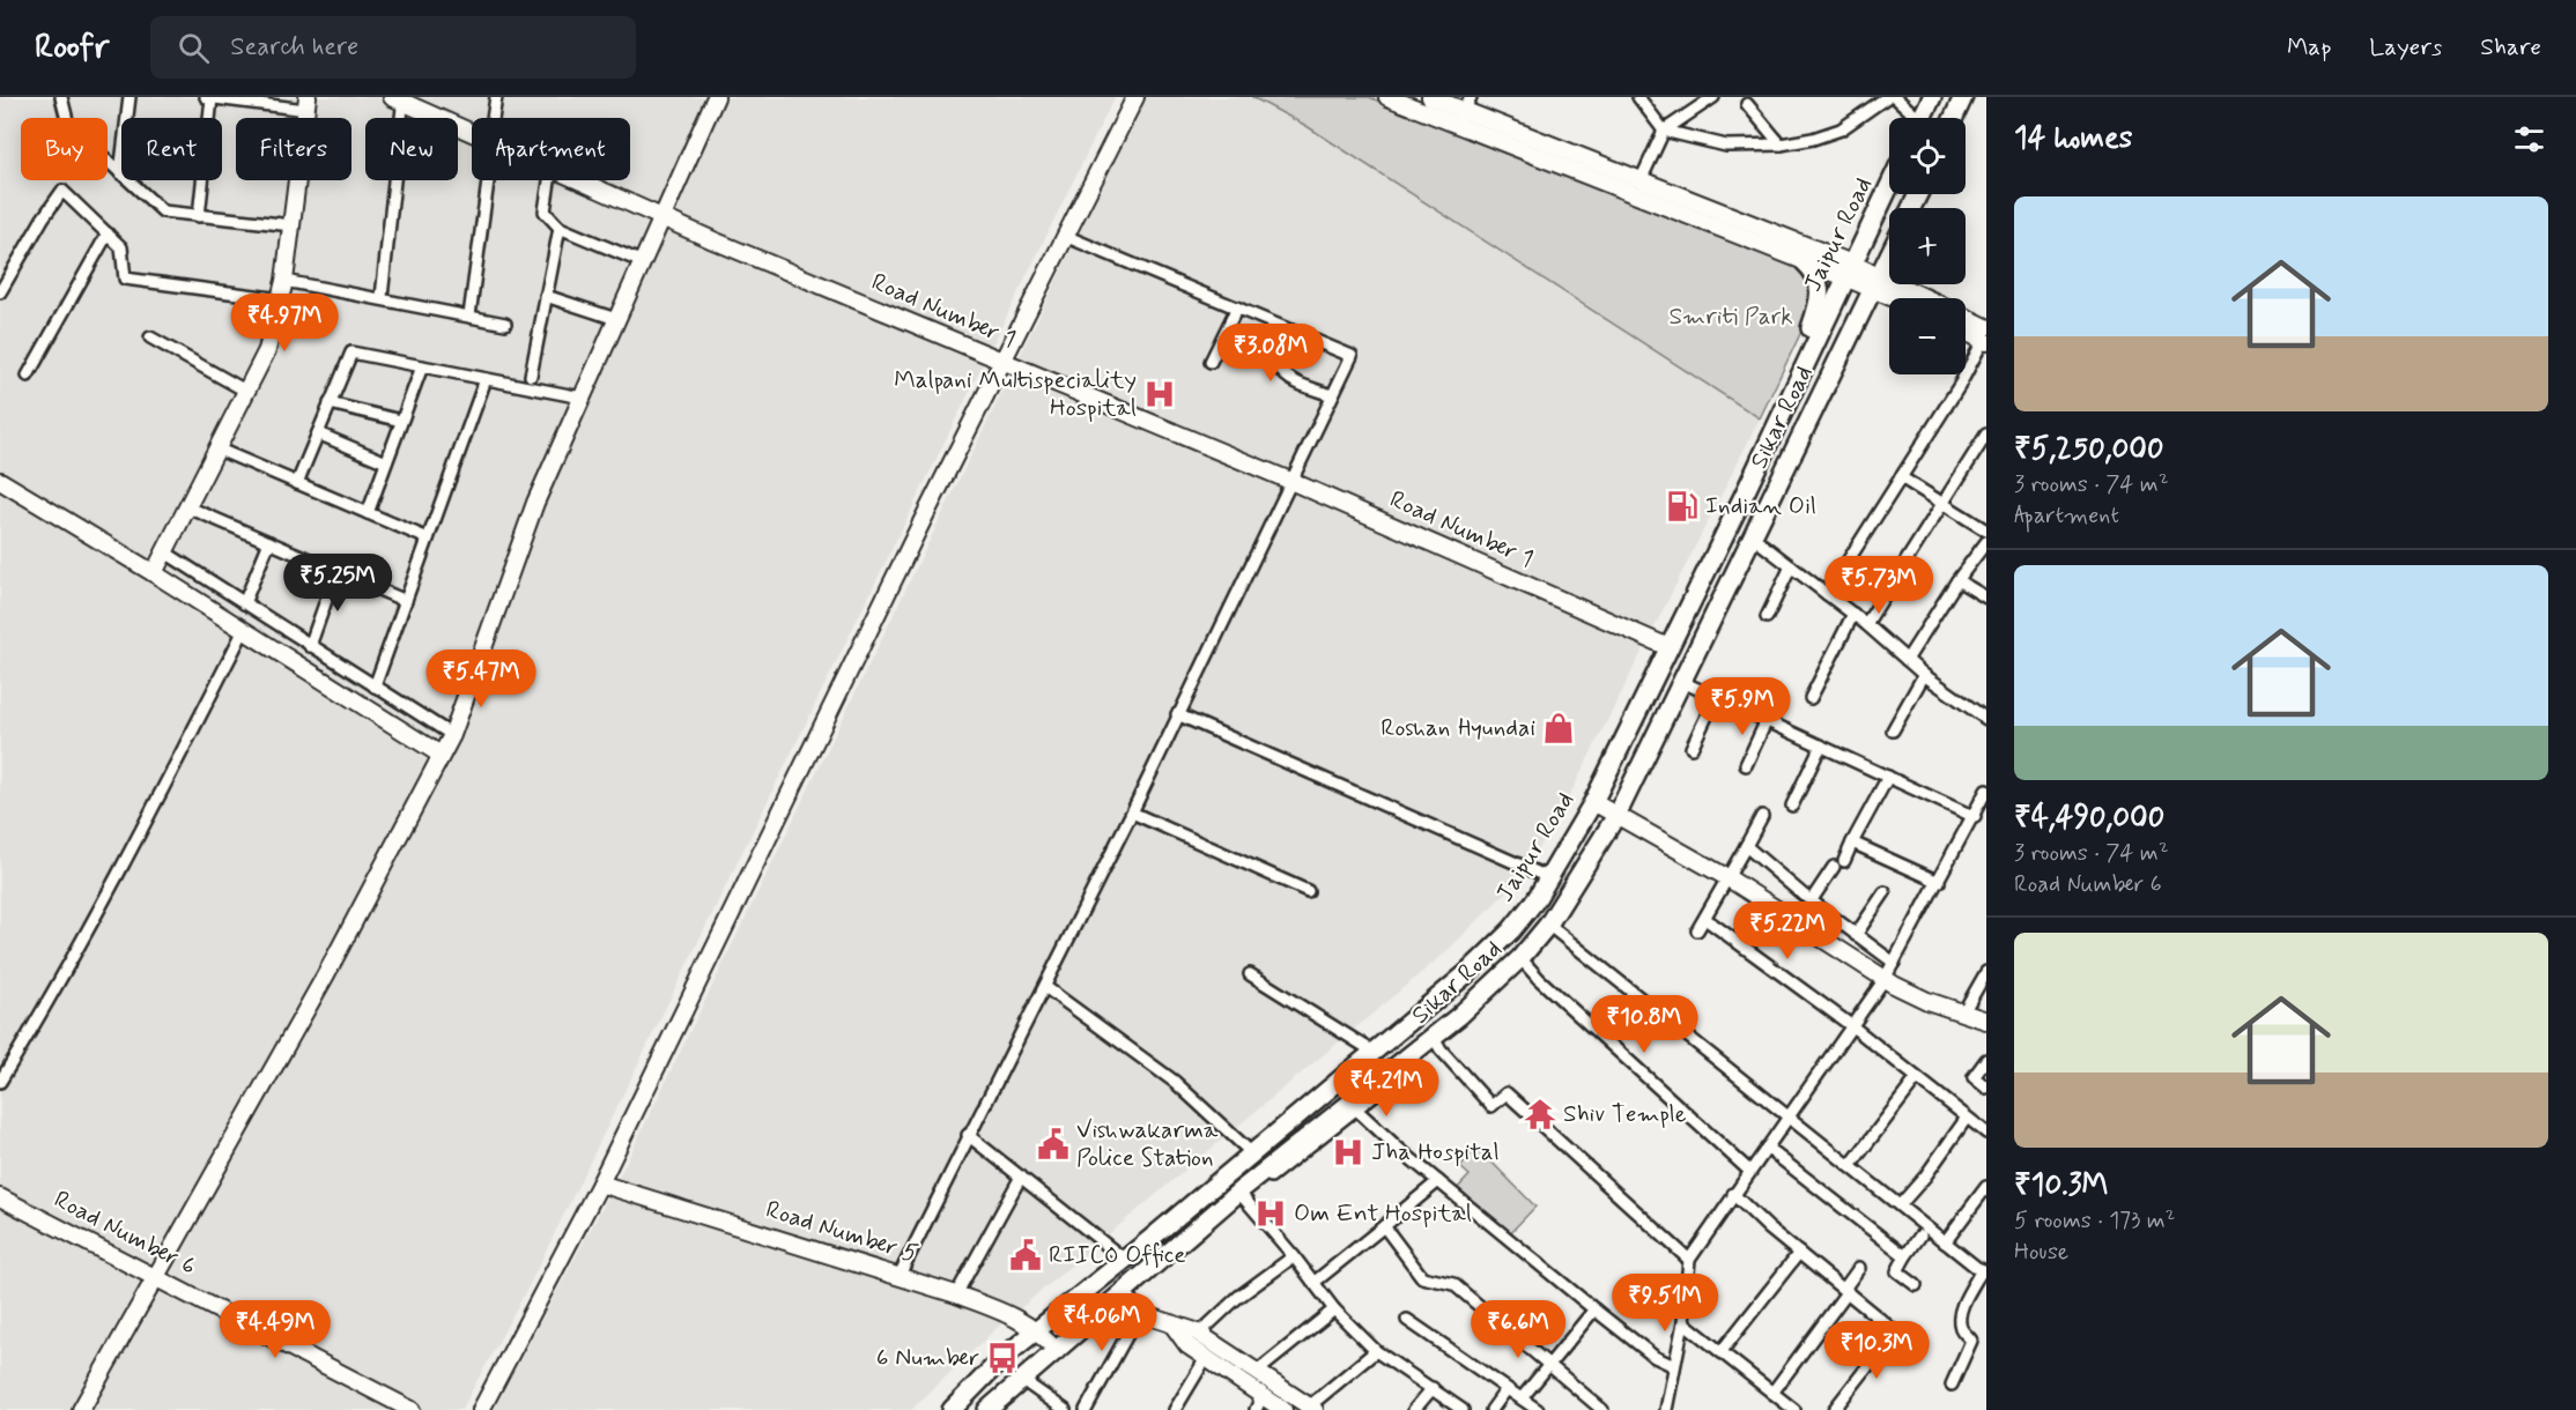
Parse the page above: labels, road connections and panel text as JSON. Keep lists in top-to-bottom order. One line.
{"streets":{"main road":["Jaipur Road","Sikar Road"],"street":["Road Number 1","Road Number 5","Road Number 6"]},"crossings":[["Jaipur Road","Road Number 1"],["Jaipur Road","Road Number 5"],["Sikar Road","Road Number 5"]],"parks":["Smriti Park"],"places":{"hospital":["Malpani Multispeciality Hospital","Jha Hospital","Om Ent Hospital"],"fuel station":["Indian Oil"],"shop":["Roshan Hyundai"],"temple":["Shiv Temple"],"public building":["Vishwakarma Police Station","RIICO Office"],"bus stop":["6 Number"]},"page":{"header":"Roofr","search":"Search here","nav":["Map","Layers","Share"],"heading":"14 homes","map_buttons":["+","−"],"chip":["Buy","Rent","Filters","New","Apartment"],"list":[{"name":"₹5,250,000","note":"3 rooms · 74 m² · Apartment"},{"name":"₹4,490,000","note":"3 rooms · 74 m² · Road Number 6"},{"name":"₹10.3M","note":"5 rooms · 173 m² · House"}],"price":["₹4.97M","₹3.08M","₹5.25M","₹5.73M","₹5.47M","₹5.9M","₹5.22M","₹10.8M","₹4.21M","₹9.51M","₹4.06M","₹4.49M","₹6.6M","₹10.3M"]}}
